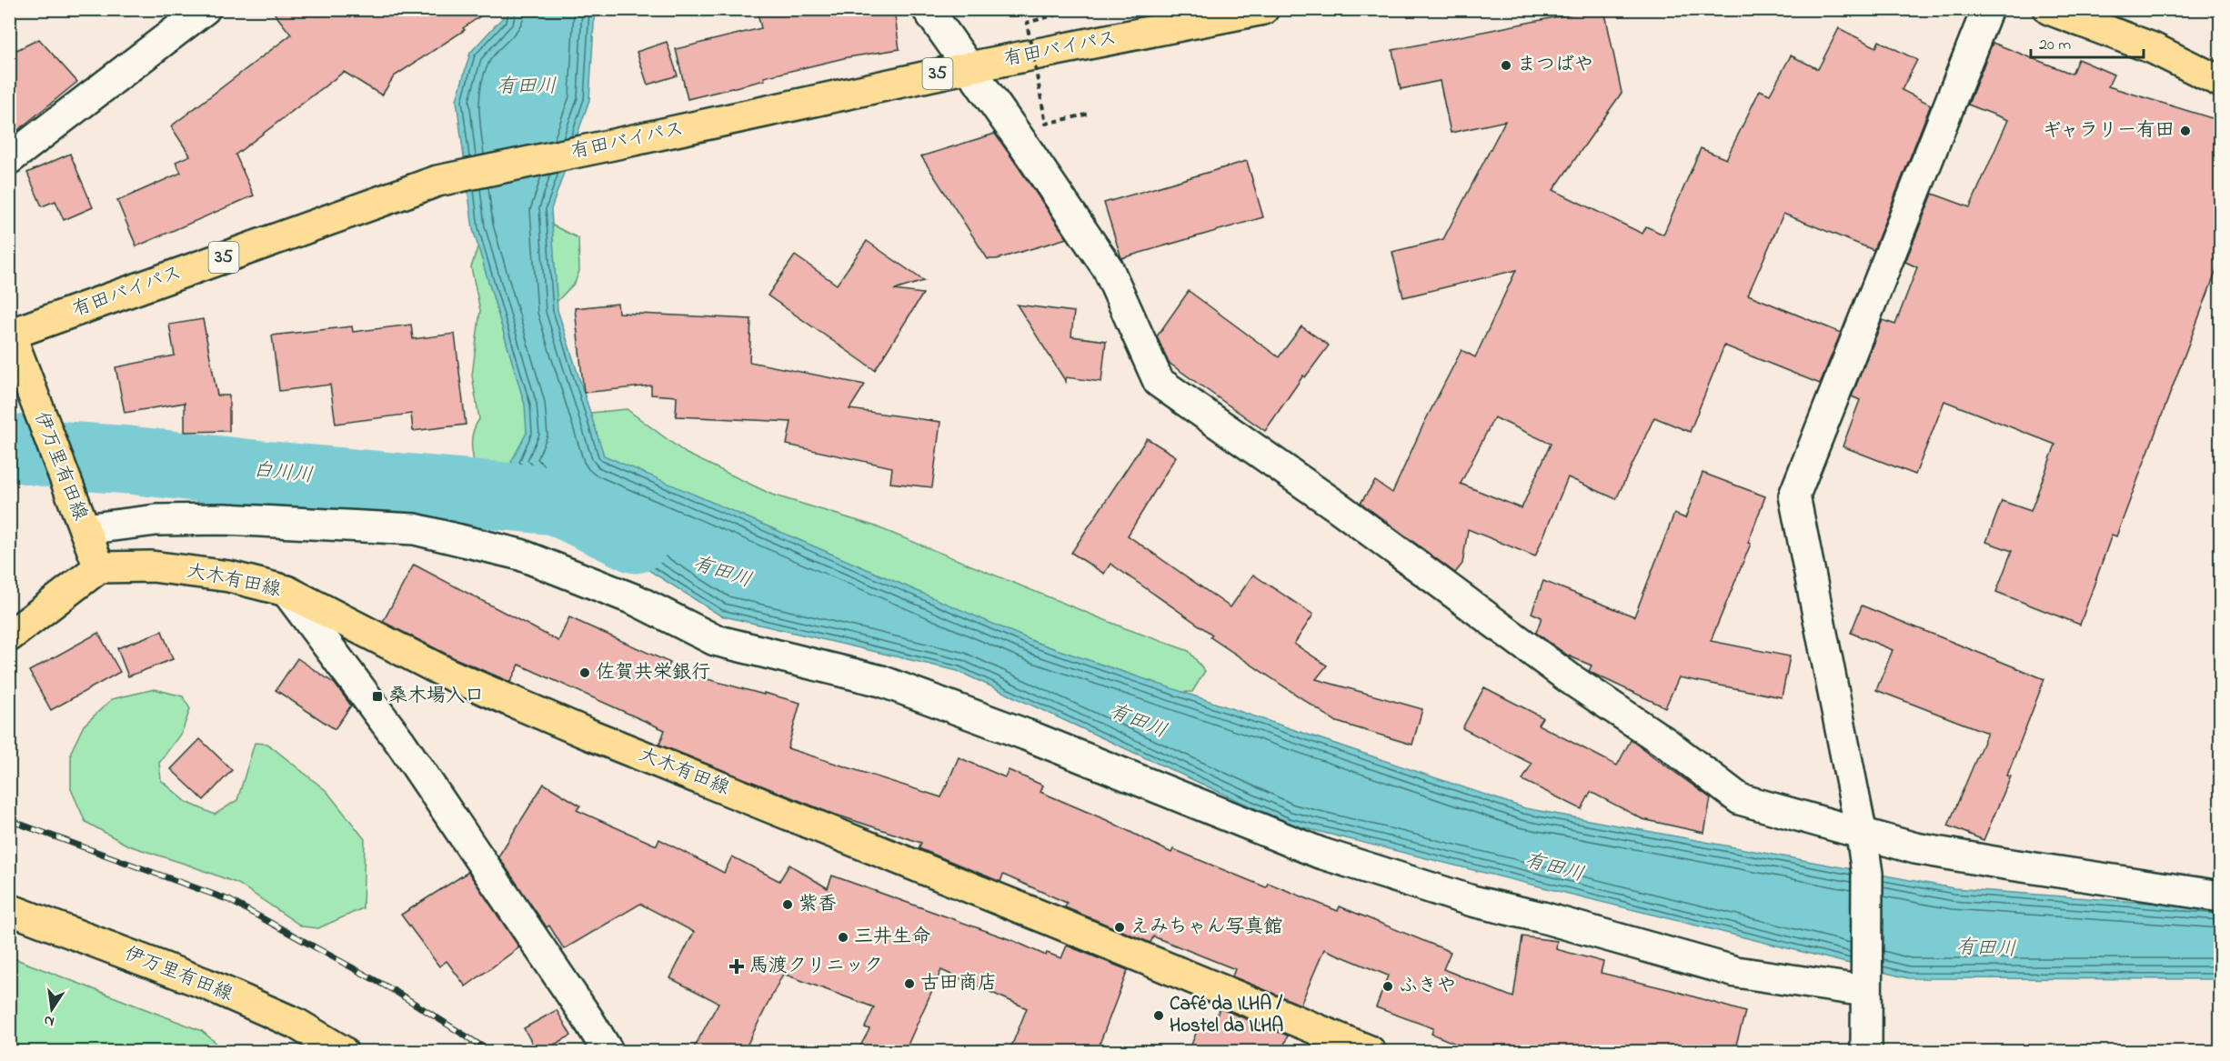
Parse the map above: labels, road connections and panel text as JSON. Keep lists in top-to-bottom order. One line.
{"streets":{"main road":["有田バイパス","35","伊万里有田線","大木有田線"]},"crossings":[["有田バイパス","伊万里有田線"],["伊万里有田線","大木有田線"]],"water":["有田川","白川川"],"places":{"other":["まつばや","ギャラリー有田","佐賀共栄銀行","紫香","えみちゃん写真館","三井生命","古田商店","ふきや","Café da ILHA / Hostel da ILHA"],"transit":["桑木場入口"],"health":["馬渡クリニック"]},"scale_bar":"20 m","north":"bottom"}
